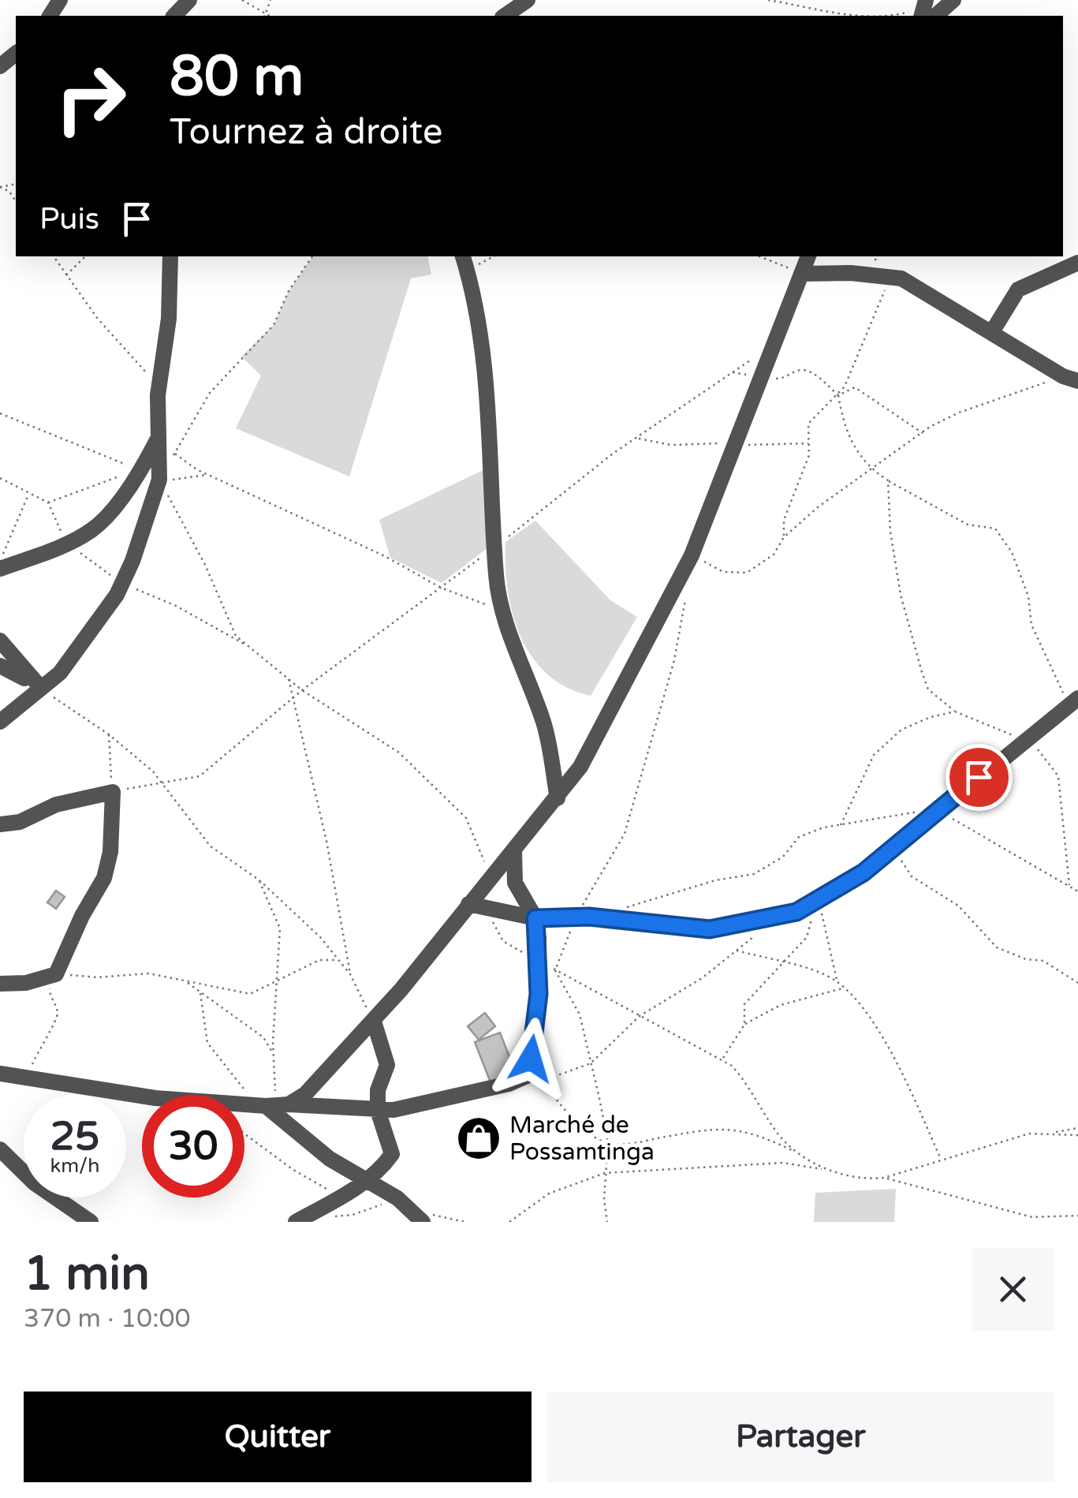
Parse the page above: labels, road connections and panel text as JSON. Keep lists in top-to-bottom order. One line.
{"places":{"shop":["Marché de Possamtinga"]},"page":{"turn":["80 m","Tournez à droite"],"then":"Puis","speed":"25 km/h","limit":"30","heading":["1 min","370 m · 10:00"],"buttons":["Quitter","Partager"]}}
